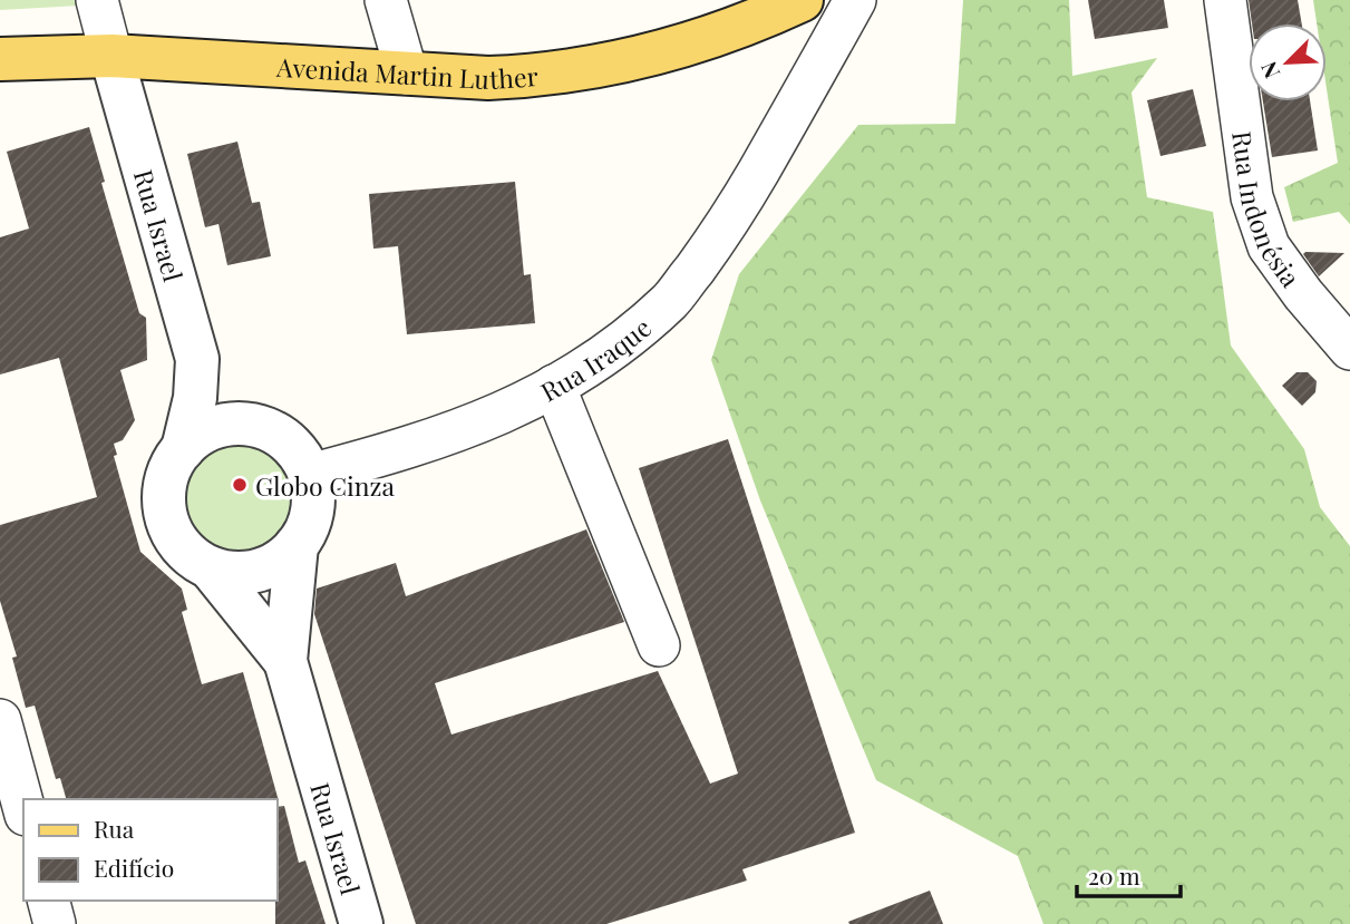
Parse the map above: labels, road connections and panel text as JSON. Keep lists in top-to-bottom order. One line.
{"streets":{"main road":["Avenida Martin Luther"],"street":["Rua Indonésia","Rua Israel","Rua Iraque"]},"crossings":[["Avenida Martin Luther","Rua Israel"],["Rua Israel","Rua Iraque"]],"places":["Globo Cinza"],"legend":["Rua","Edifício"],"scale_bar":"20 m","north":"bottom left"}
